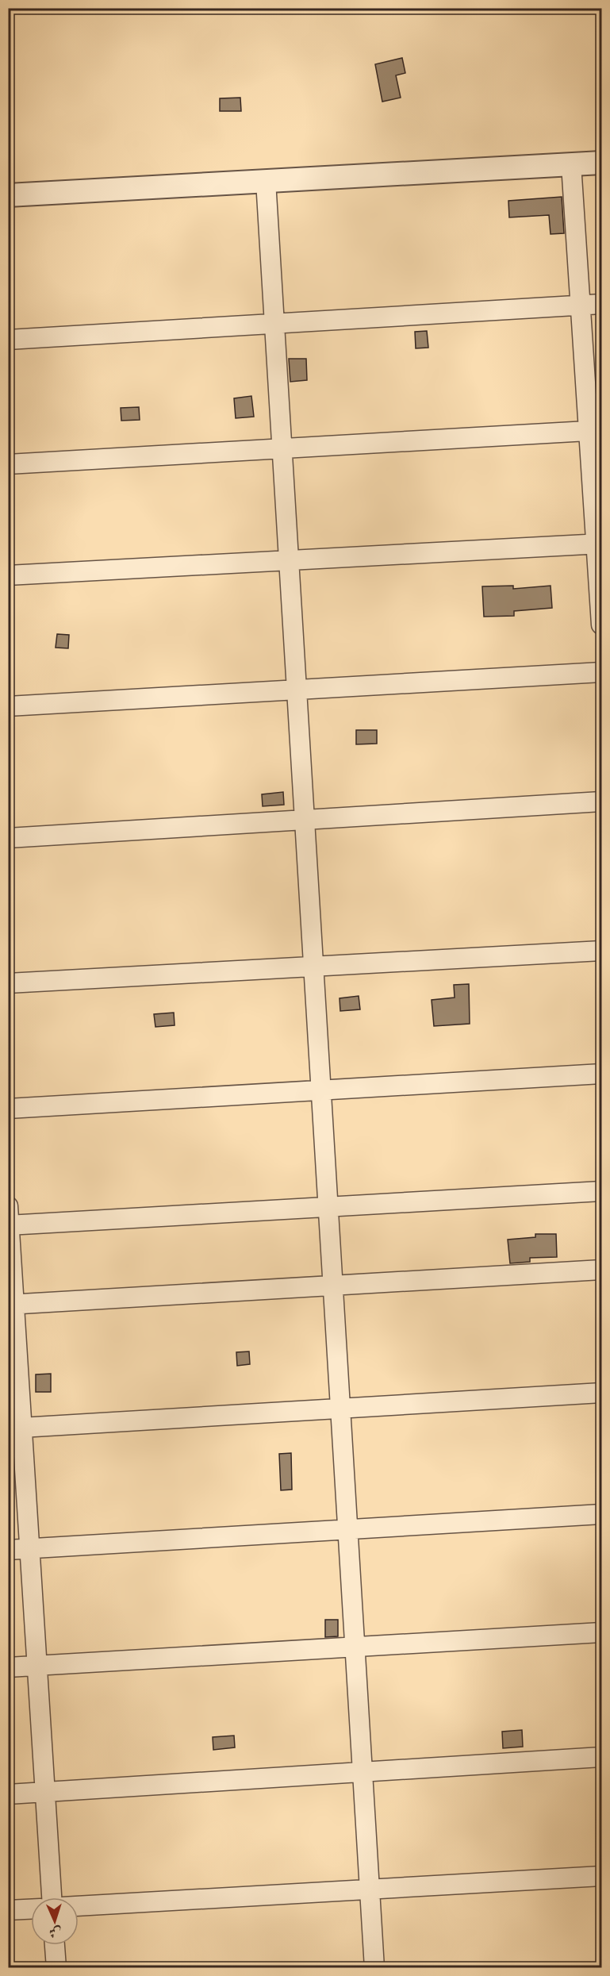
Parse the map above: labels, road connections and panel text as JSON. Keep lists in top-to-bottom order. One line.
{"north":"bottom"}
